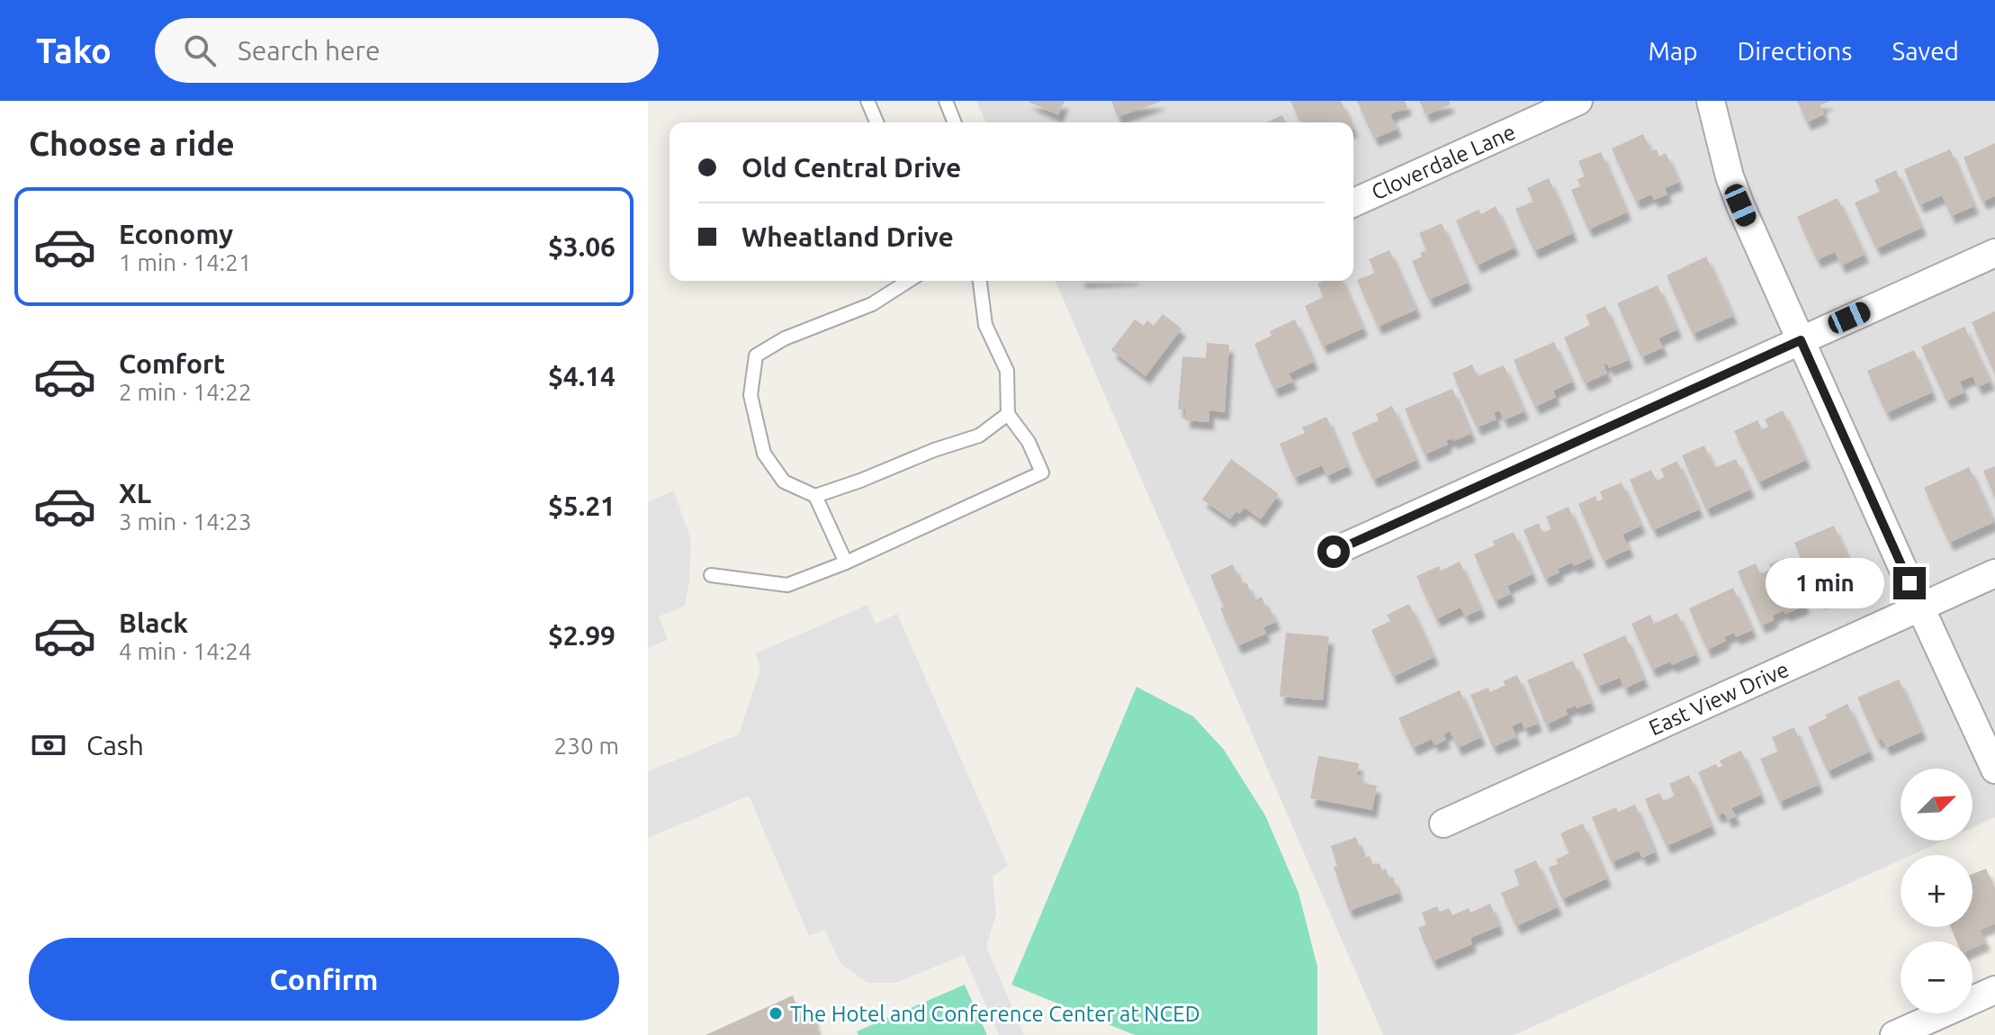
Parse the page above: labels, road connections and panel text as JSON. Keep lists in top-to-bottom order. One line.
{"streets":{"street":["Cloverdale Lane","East View Drive"]},"places":["The Hotel and Conference Center at NCED"],"north":"top right","page":{"header":"Tako","search":"Search here","nav":["Map","Directions","Saved"],"heading":"Choose a ride","banner":["Old Central Drive","Wheatland Drive"],"list":[{"name":"Economy","note":"1 min · 14:21","value":"$3.06"},{"name":"Comfort","note":"2 min · 14:22","value":"$4.14"},{"name":"XL","note":"3 min · 14:23","value":"$5.21"},{"name":"Black","note":"4 min · 14:24","value":"$2.99"}],"bubble":"1 min","pay":["Cash","230 m"],"map_buttons":["+","−"],"buttons":"Confirm"}}
